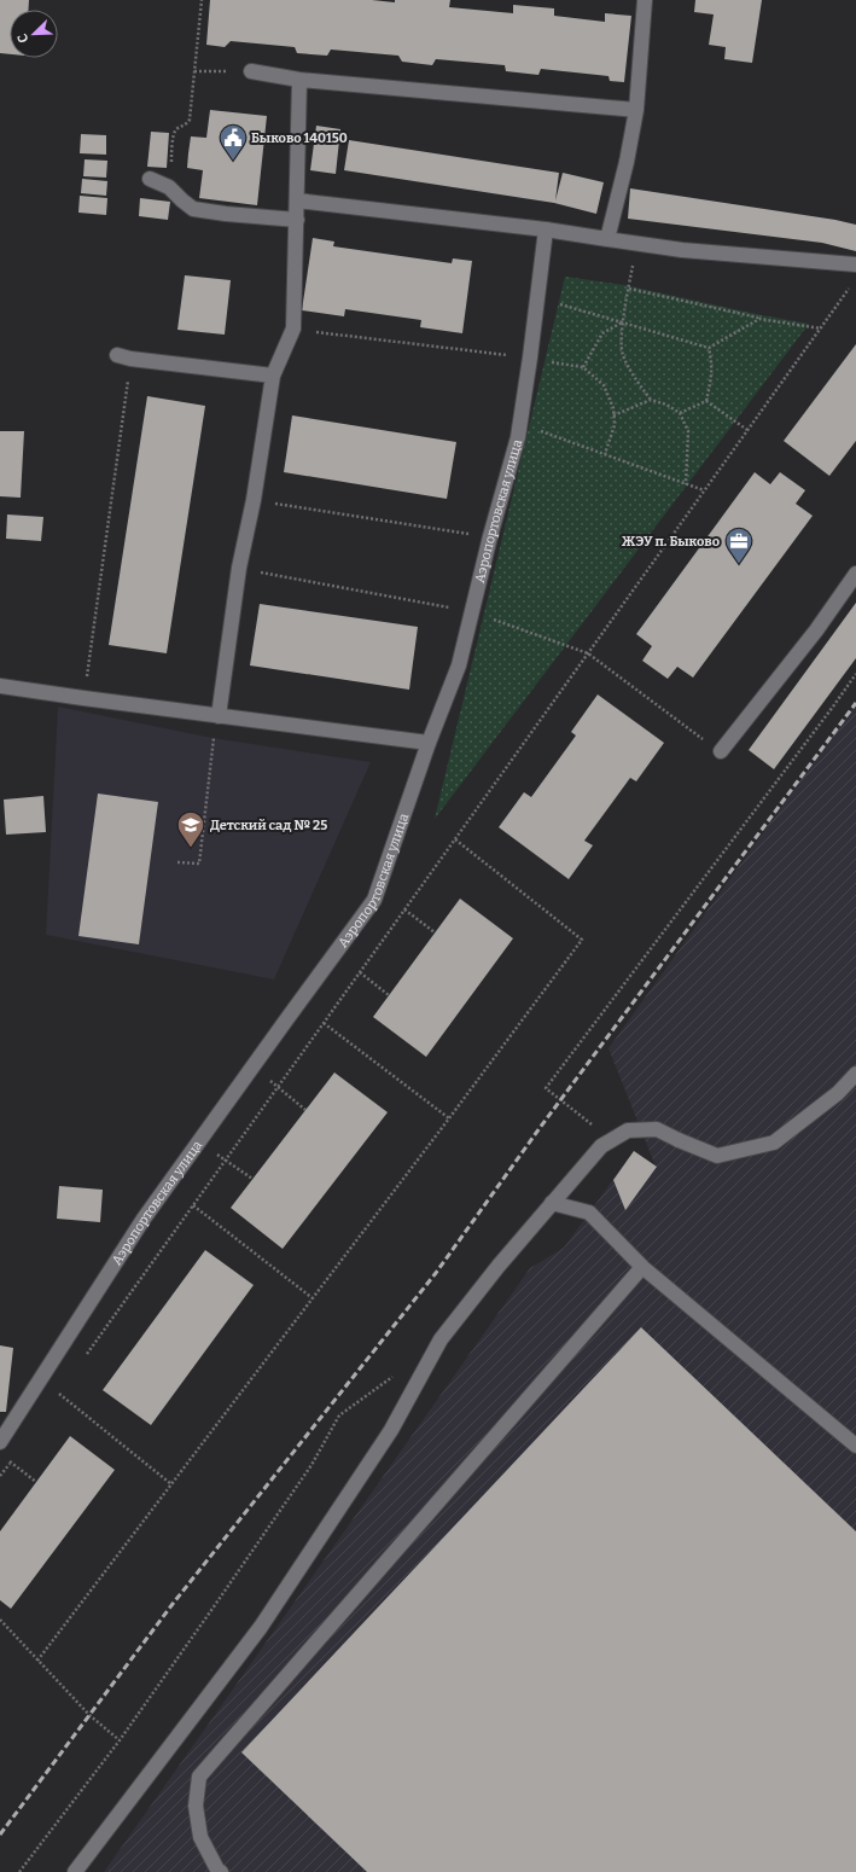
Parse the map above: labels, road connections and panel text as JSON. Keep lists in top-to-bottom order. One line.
{"streets":{"street":["Аэропортовская улица"]},"places":{"public building":["Быково 140150"],"office":["ЖЭУ п. Быково"],"school or university":["Детский сад № 25"]},"north":"bottom left"}
